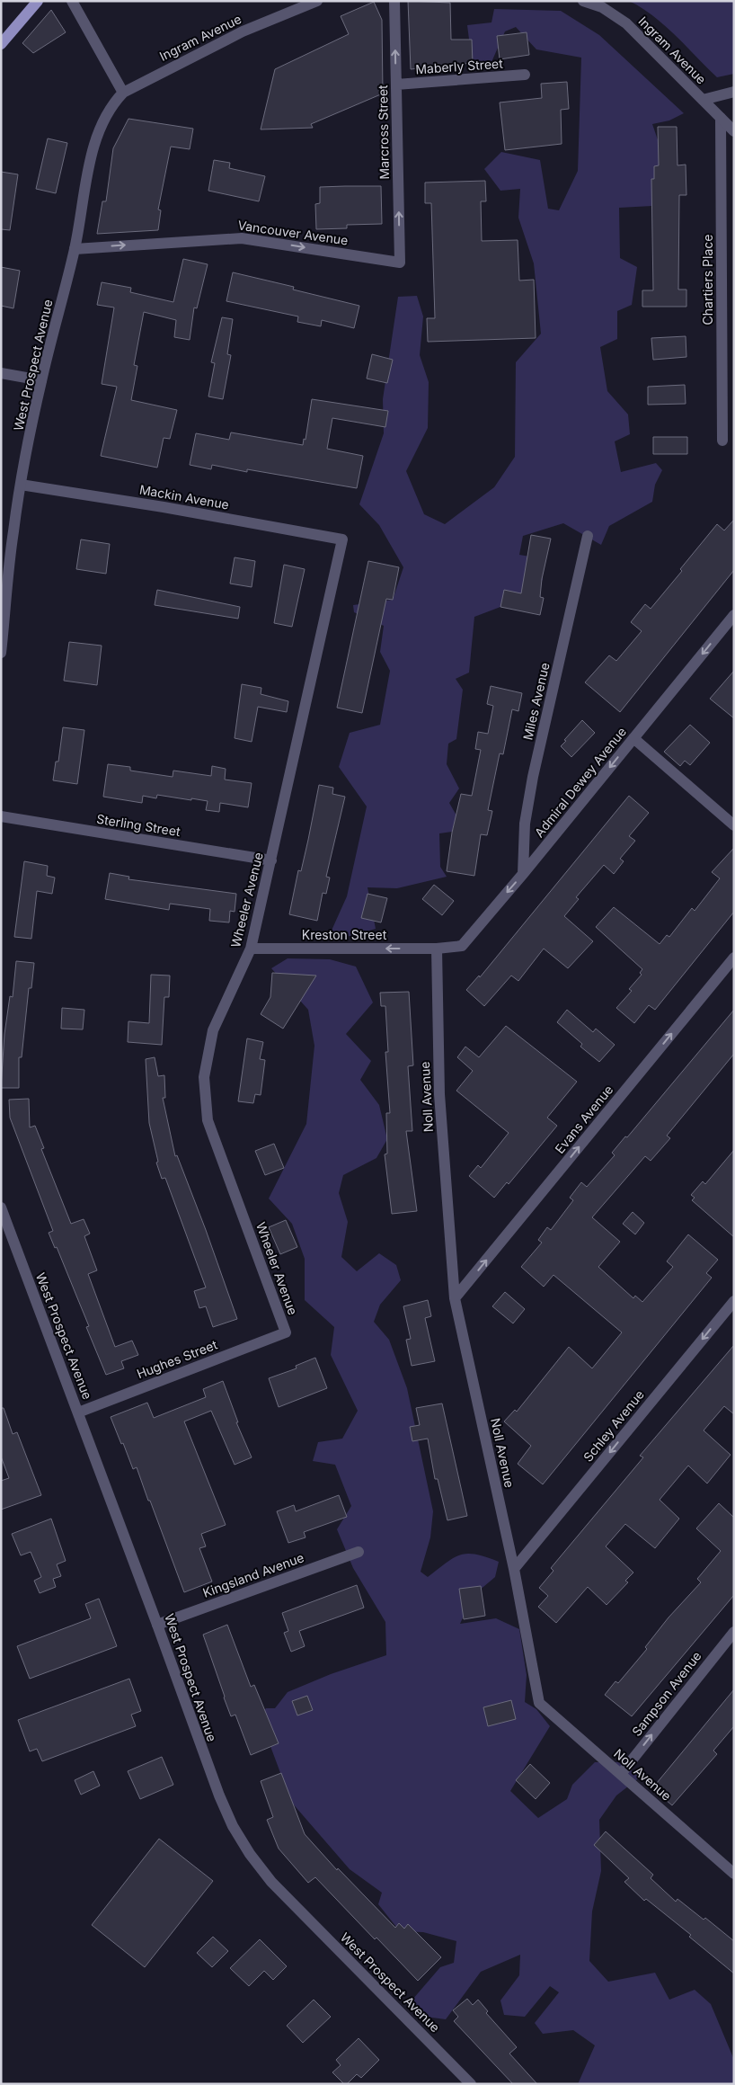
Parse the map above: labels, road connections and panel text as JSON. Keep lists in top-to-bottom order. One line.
{"streets":{"street":["Ingram Avenue","Maberly Street","Marcross Street","Vancouver Avenue","Chartiers Place","West Prospect Avenue","Mackin Avenue","Miles Avenue","Admiral Dewey Avenue","Sterling Street","Wheeler Avenue","Kreston Street","Noll Avenue","Evans Avenue","Hughes Street","Schley Avenue","Kingsland Avenue","Sampson Avenue"]},"crossings":[["Ingram Avenue","Chartiers Place"],["Ingram Avenue","West Prospect Avenue"],["Maberly Street","Marcross Street"],["Marcross Street","Vancouver Avenue"],["Vancouver Avenue","West Prospect Avenue"],["West Prospect Avenue","Mackin Avenue"],["West Prospect Avenue","Hughes Street"],["West Prospect Avenue","Kingsland Avenue"],["Mackin Avenue","Wheeler Avenue"],["Miles Avenue","Admiral Dewey Avenue"],["Admiral Dewey Avenue","Kreston Street"],["Admiral Dewey Avenue","Noll Avenue"],["Sterling Street","Wheeler Avenue"],["Wheeler Avenue","Kreston Street"],["Wheeler Avenue","Hughes Street"],["Kreston Street","Noll Avenue"],["Noll Avenue","Evans Avenue"],["Noll Avenue","Schley Avenue"],["Noll Avenue","Sampson Avenue"]],"one_way":["Marcross Street","Vancouver Avenue","Admiral Dewey Avenue","Kreston Street","Evans Avenue","Schley Avenue","Sampson Avenue"]}
